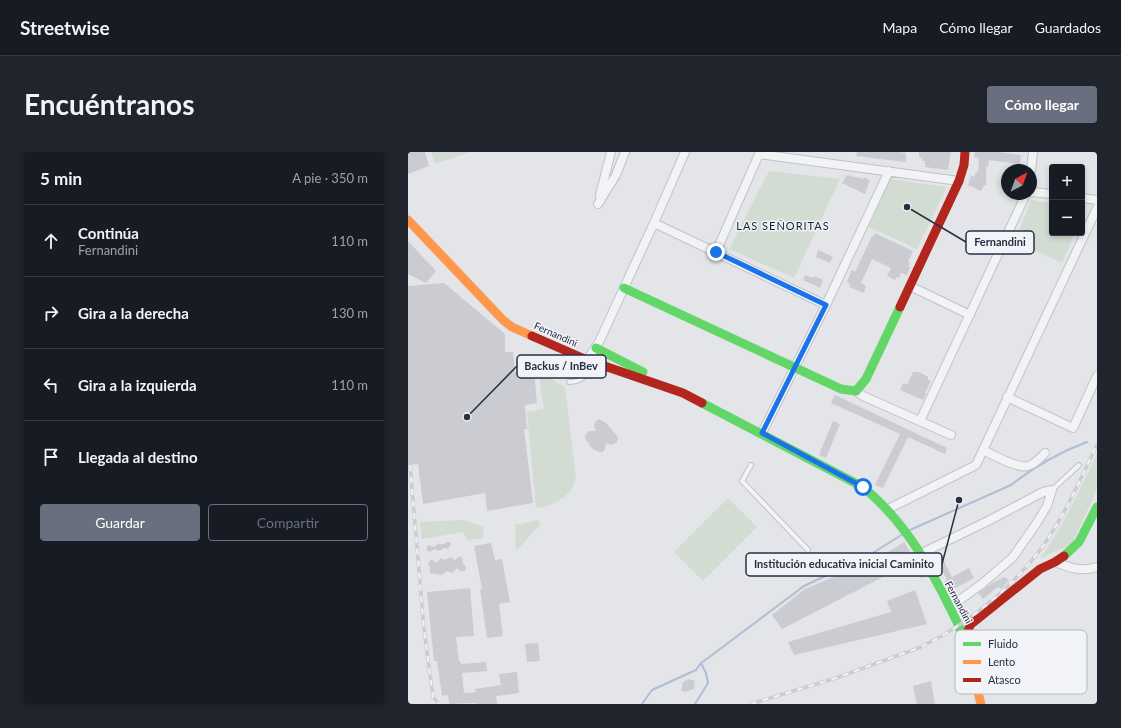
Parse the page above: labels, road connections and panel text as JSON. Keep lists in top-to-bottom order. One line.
{"streets":{"street":["Fernandini"]},"districts":["LAS SEÑORITAS"],"places":["Fernandini","Backus / InBev","Institución educativa inicial Caminito"],"legend":["Fluido","Lento","Atasco"],"north":"top right","page":{"header":"Streetwise","nav":["Mapa","Cómo llegar","Guardados"],"buttons":["Cómo llegar",["Guardar","Compartir"]],"title":"Encuéntranos","heading":["5 min","A pie · 350 m"],"map_buttons":["+","−"],"list":[["Continúa","Fernandini","110 m"],["Gira a la derecha","130 m"],["Gira a la izquierda","110 m"],"Llegada al destino"]}}
